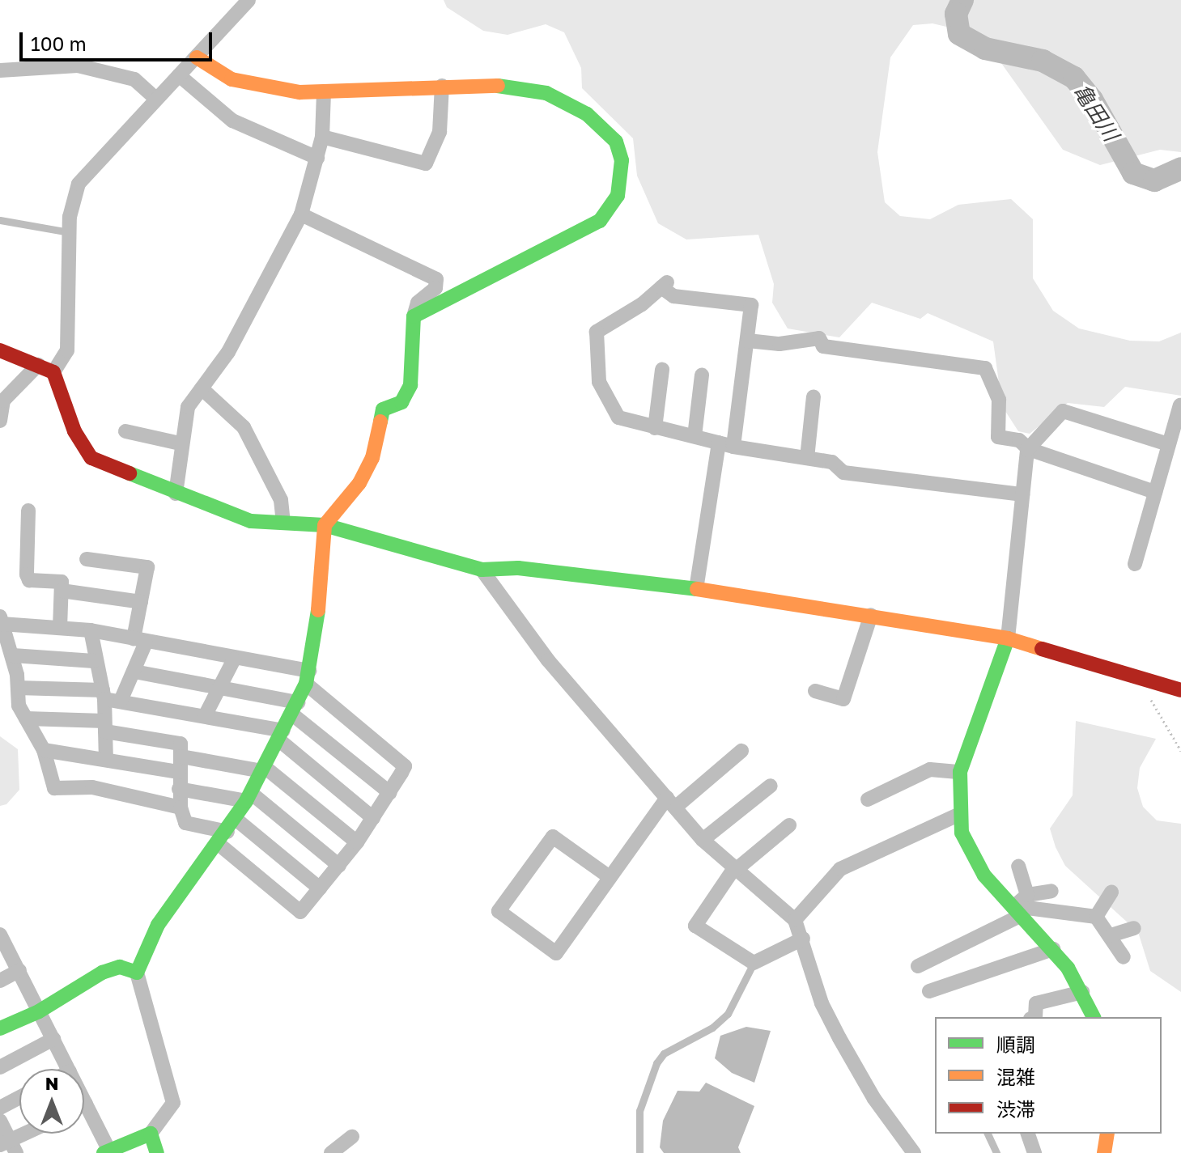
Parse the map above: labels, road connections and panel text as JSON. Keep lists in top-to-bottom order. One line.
{"water":["亀田川"],"legend":["順調","混雑","渋滞"],"scale_bar":"100 m","north":"top"}
